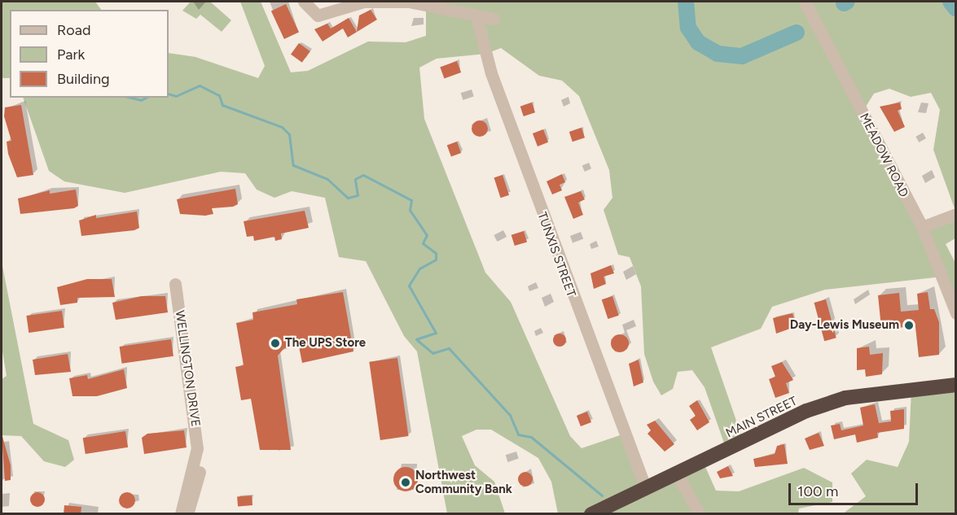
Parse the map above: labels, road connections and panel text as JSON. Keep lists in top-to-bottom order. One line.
{"streets":{"highway":["MAIN STREET"],"street":["MEADOW ROAD","TUNXIS STREET","WELLINGTON DRIVE"]},"crossings":[["TUNXIS STREET","MAIN STREET"]],"places":["Day-Lewis Museum","The UPS Store","Northwest Community Bank"],"legend":["Road","Park","Building"],"scale_bar":"100 m"}
